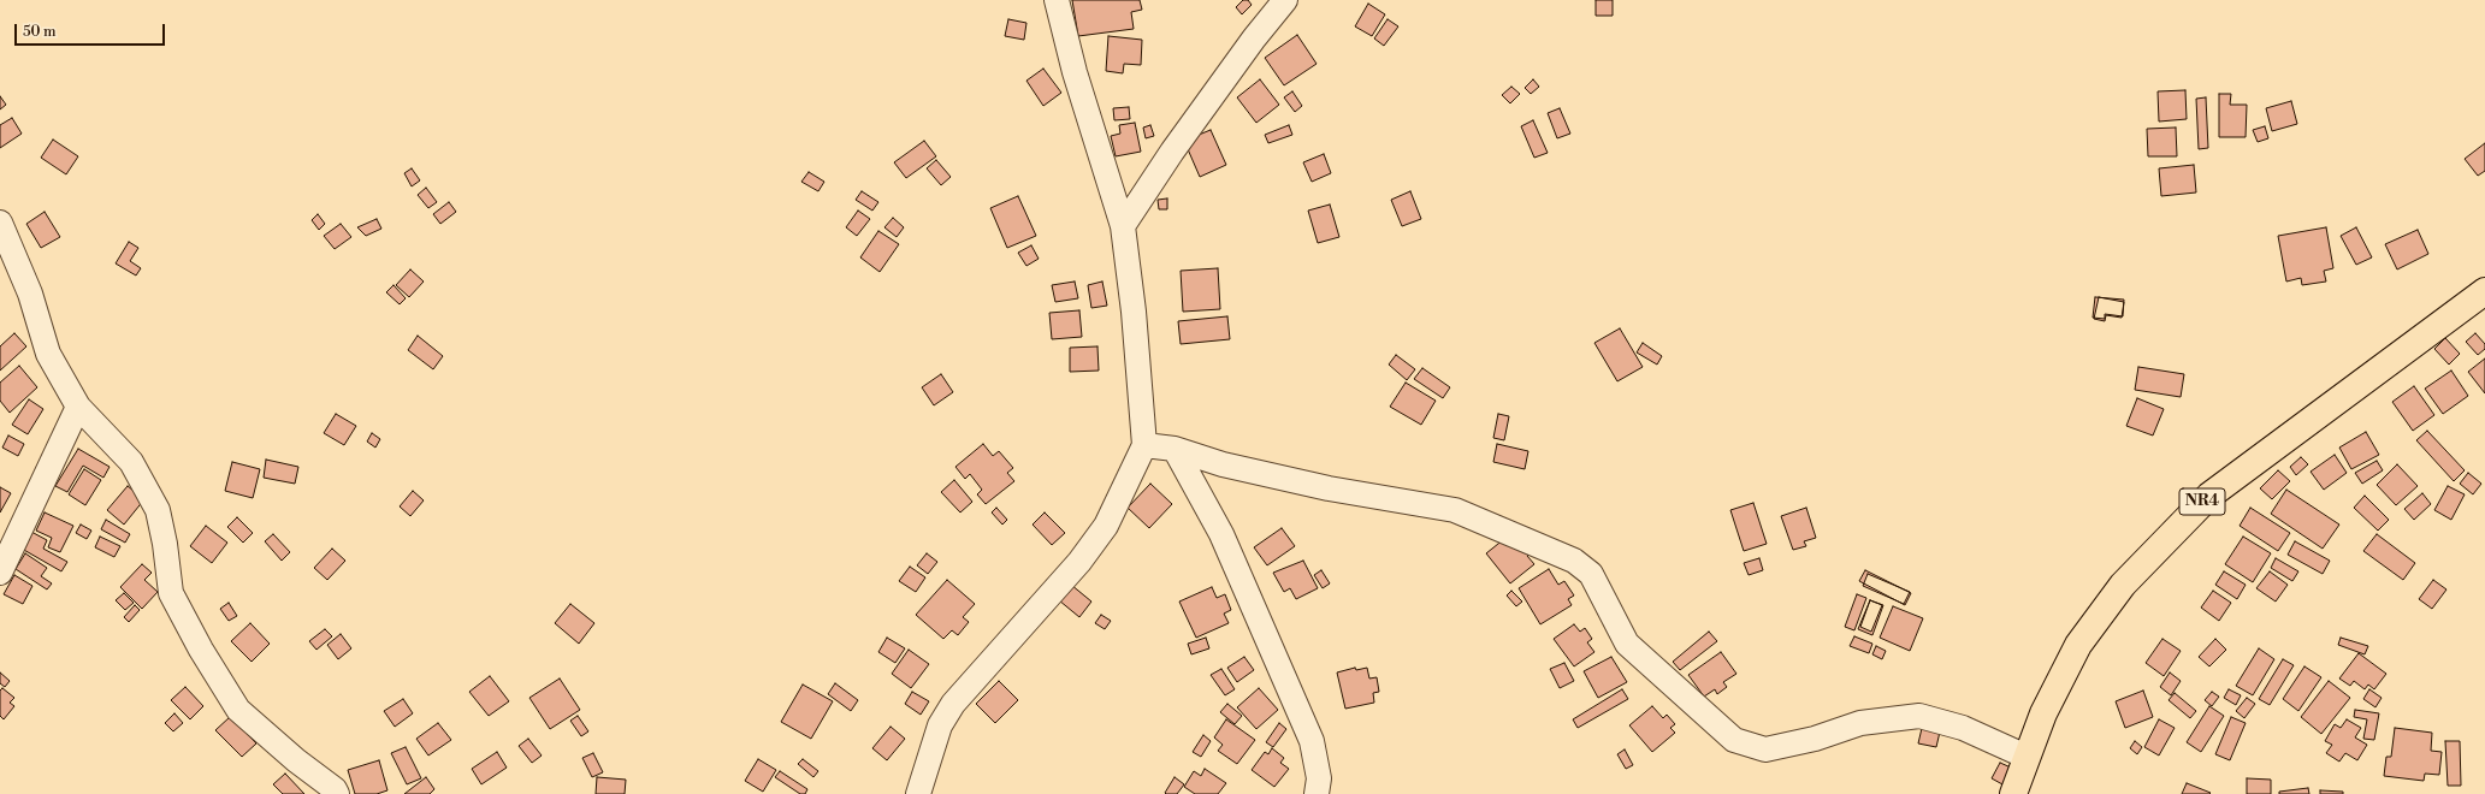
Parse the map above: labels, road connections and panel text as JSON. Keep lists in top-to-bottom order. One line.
{"streets":{"highway":["NR4"]},"scale_bar":"50 m"}
